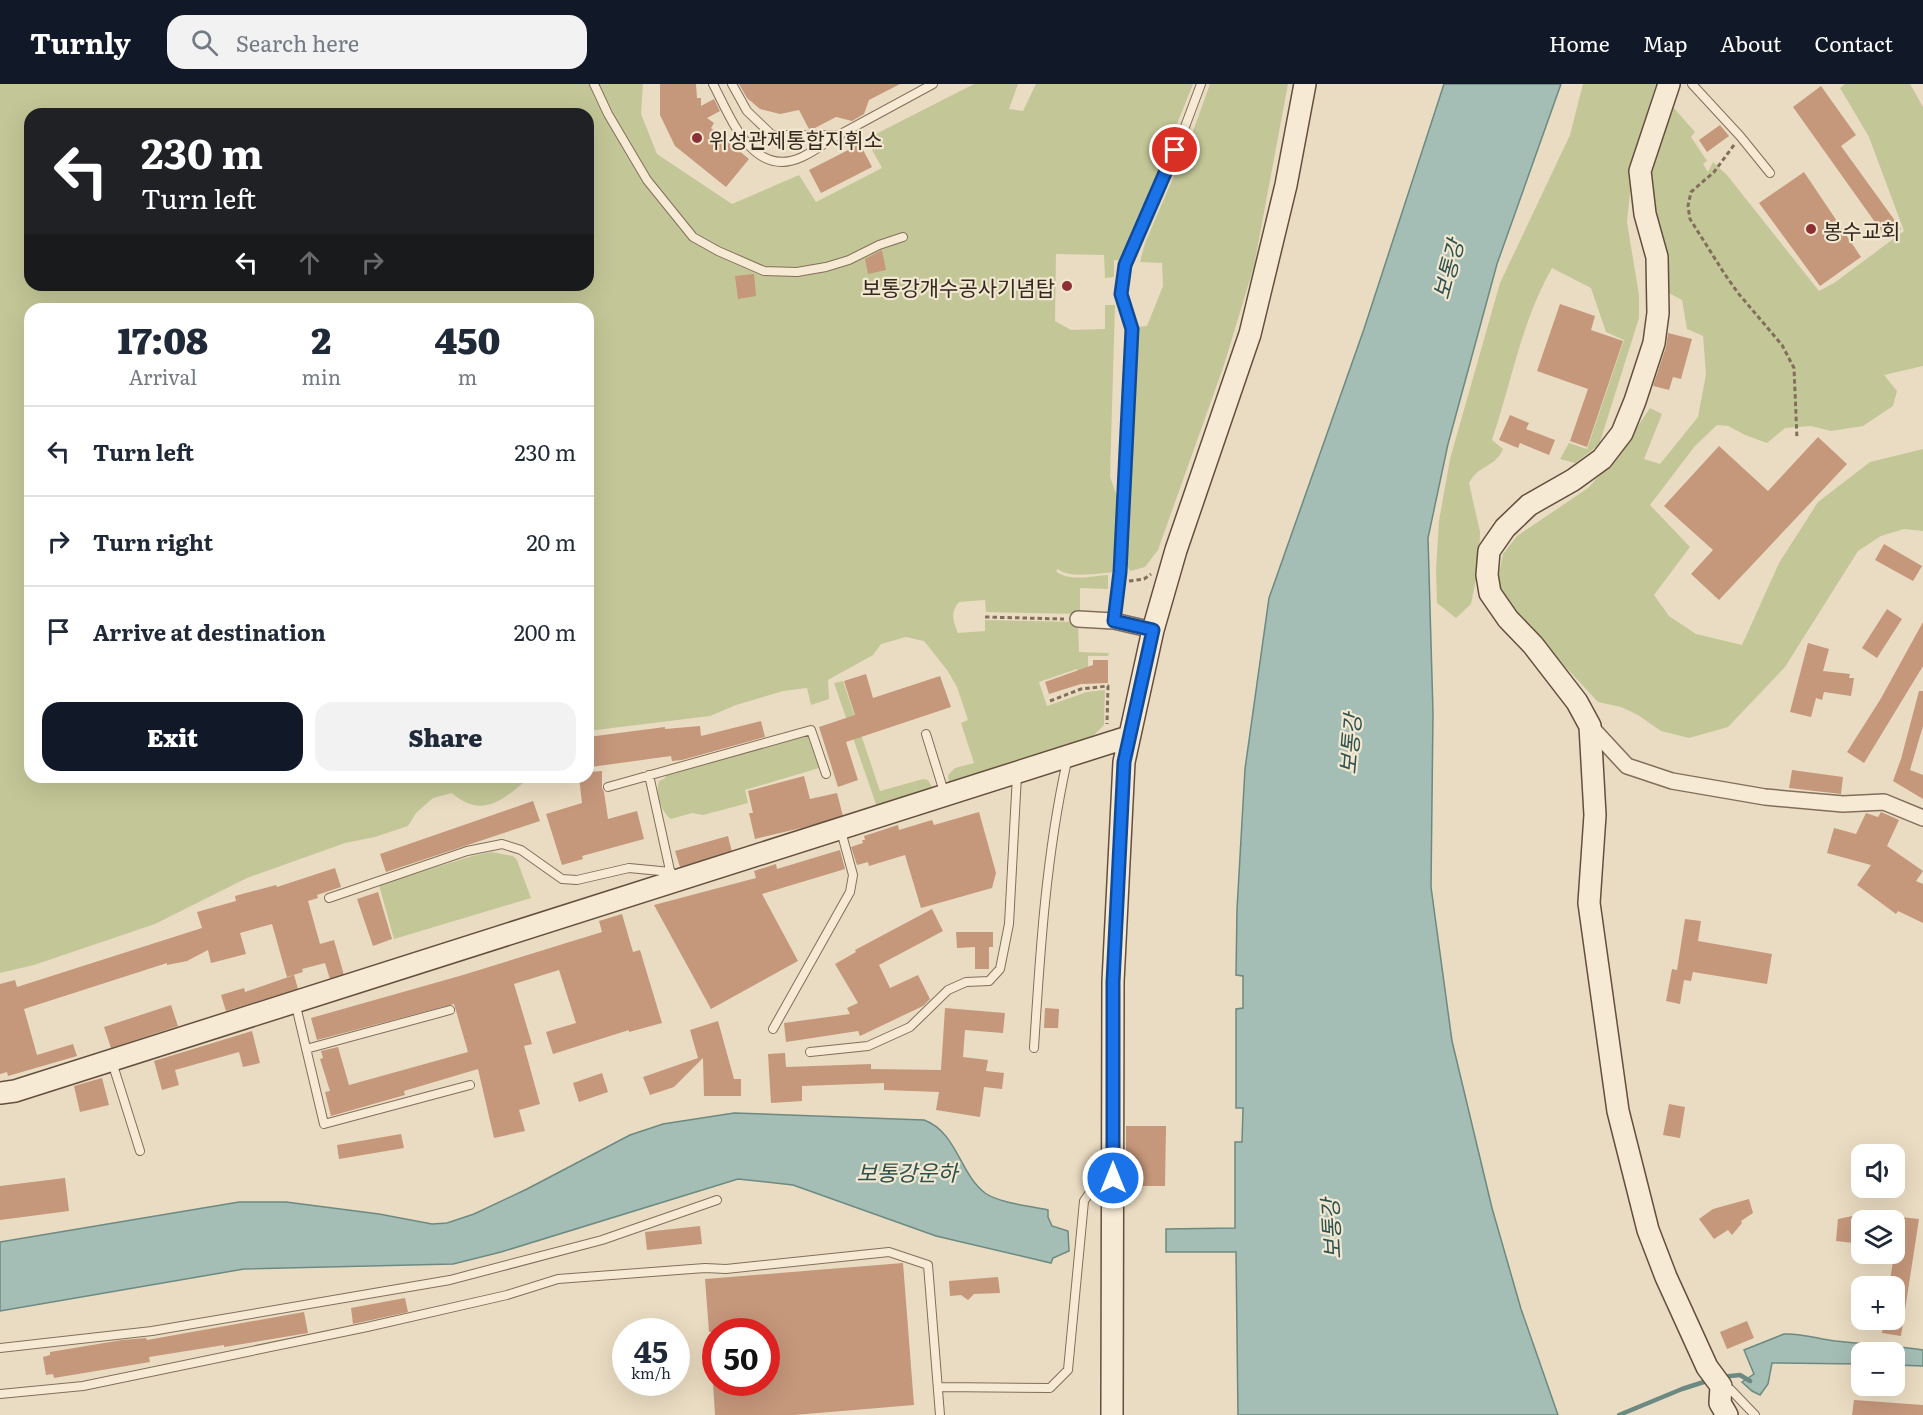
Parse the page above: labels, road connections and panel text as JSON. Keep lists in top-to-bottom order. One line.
{"water":["보통강","보통강운하"],"places":["위성관제통합지휘소","봉수교회","보통강개수공사기념탑"],"page":{"header":"Turnly","search":"Search here","nav":["Home","Map","About","Contact"],"turn":["230 m","Turn left"],"eta":["17:08","Arrival","2","min","450","m"],"list":[{"name":"Turn left","value":"230 m"},{"name":"Turn right","value":"20 m"},{"name":"Arrive at destination","value":"200 m"}],"buttons":["Exit","Share"],"map_buttons":["+","−"],"speed":"45 km/h","limit":"50"}}
